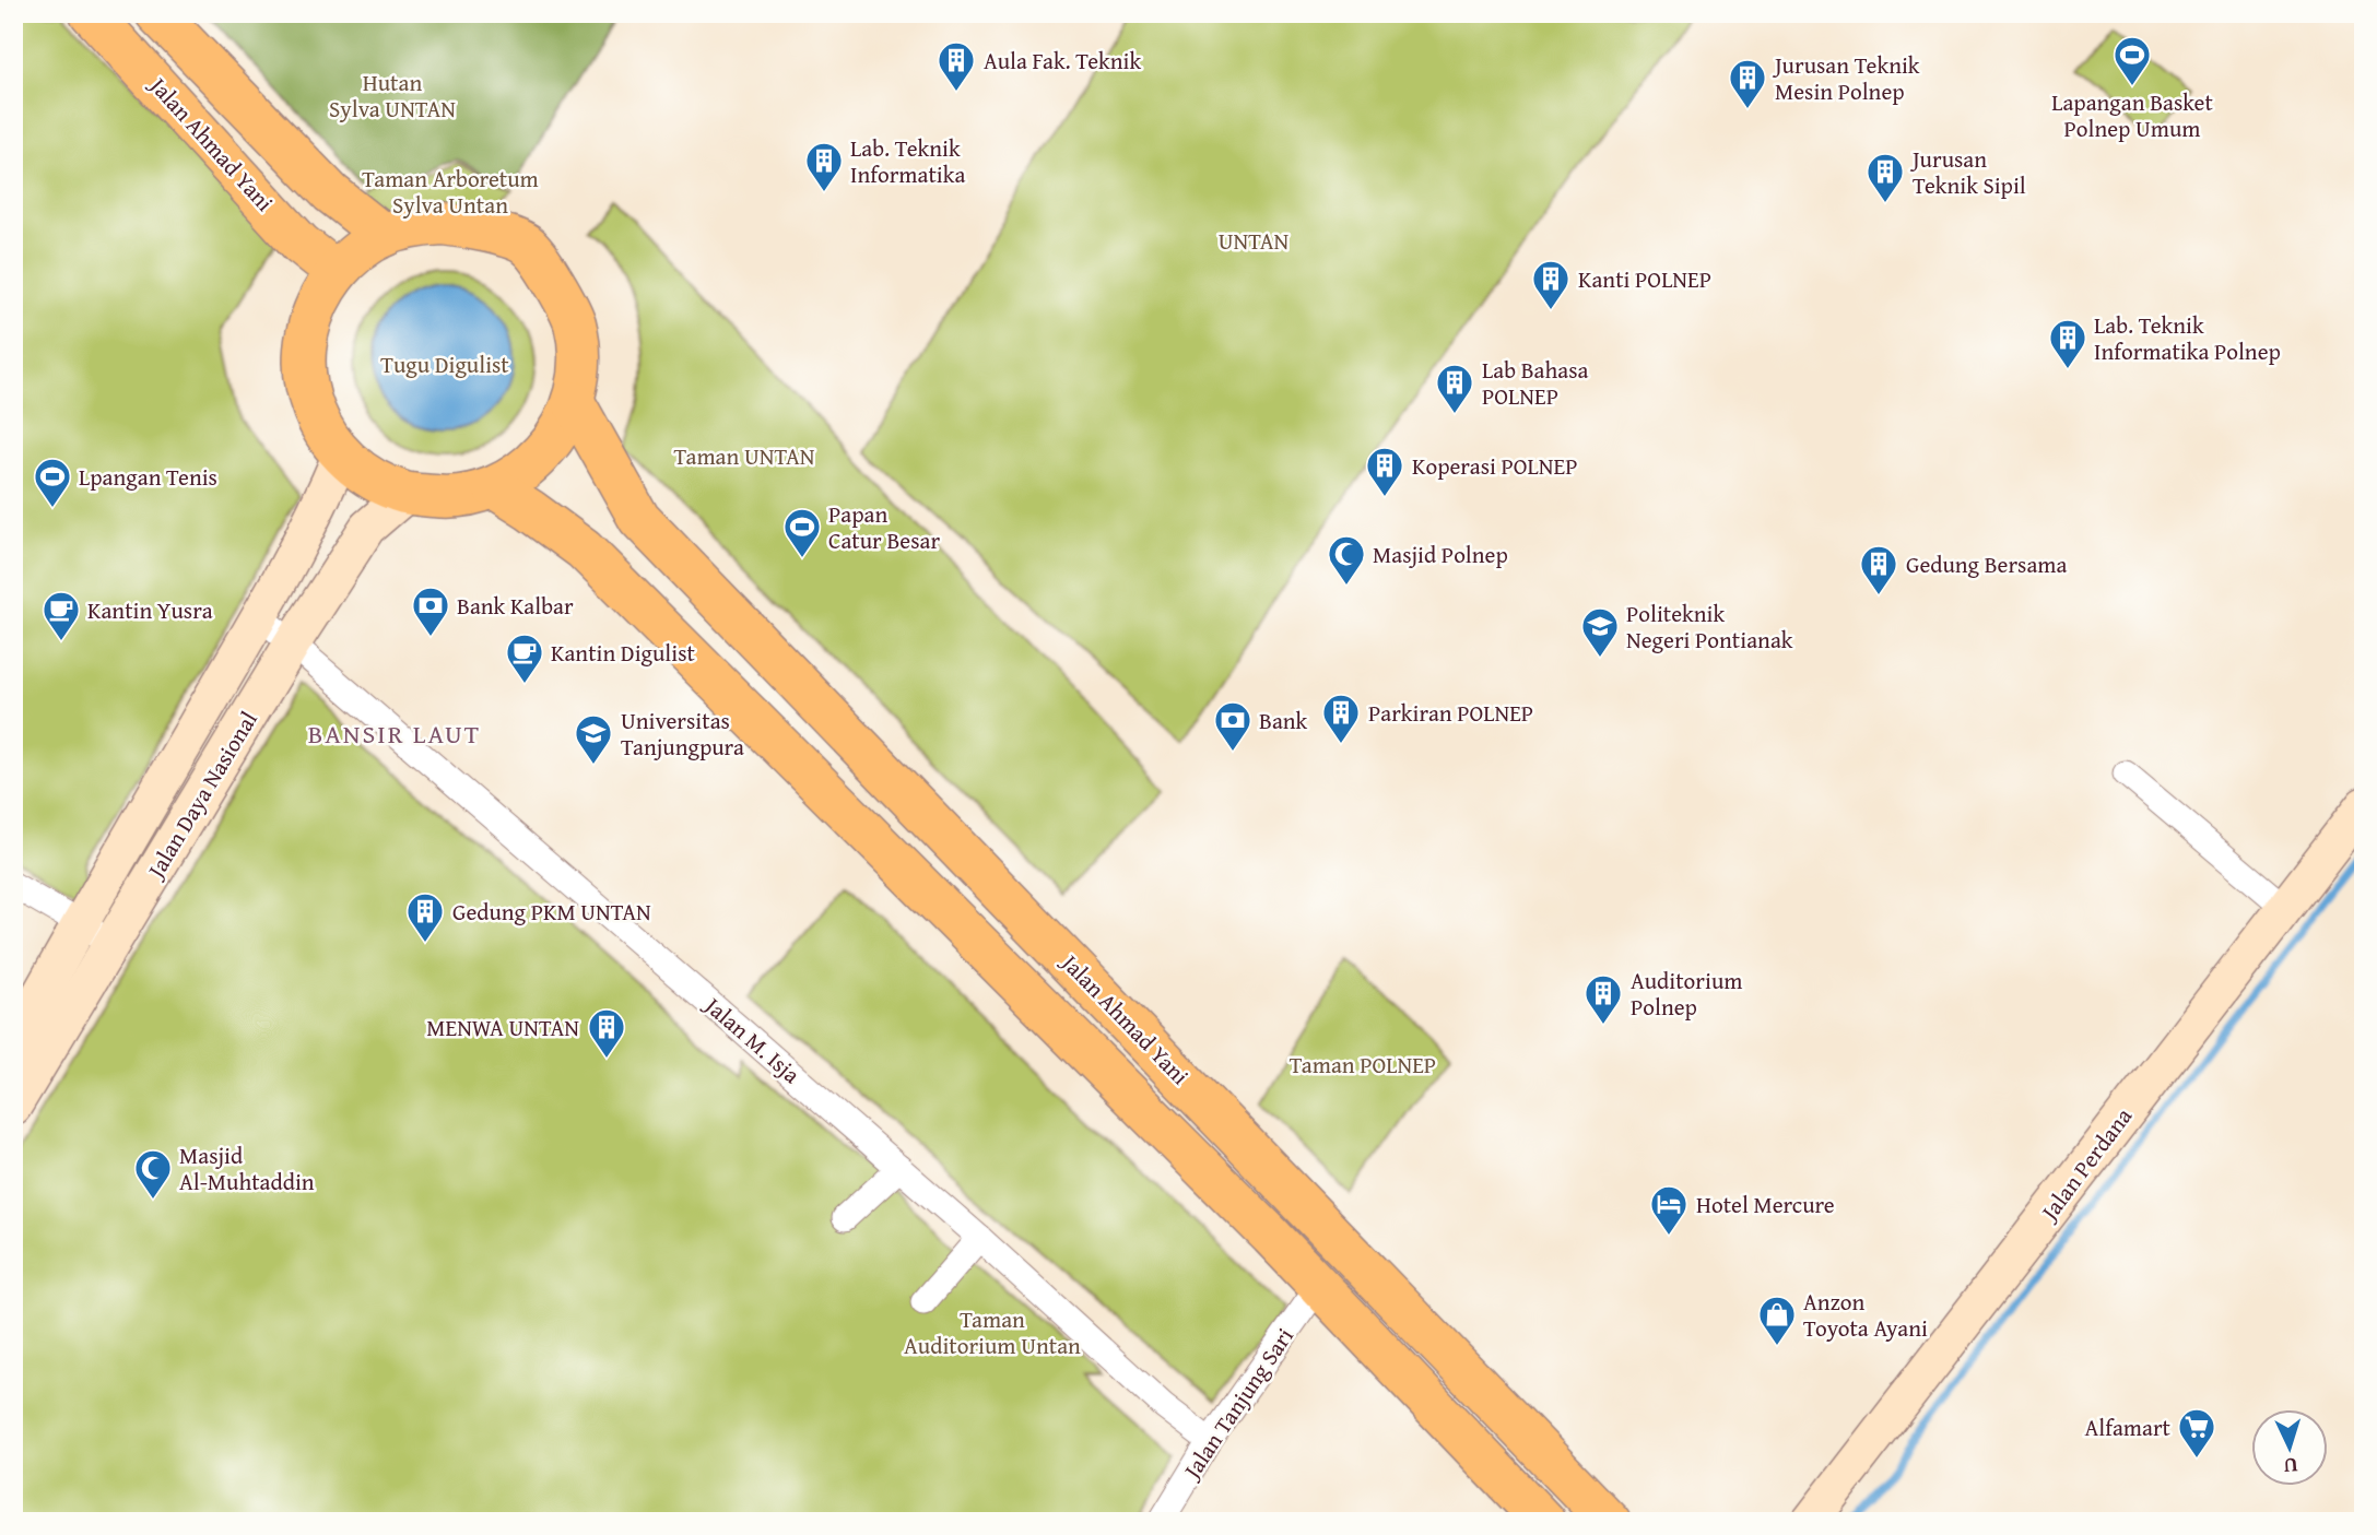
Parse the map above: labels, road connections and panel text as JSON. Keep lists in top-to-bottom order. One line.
{"streets":{"highway":["Jalan Ahmad Yani"],"street":["Jalan Daya Nasional","Jalan M. Isja","Jalan Perdana","Jalan Tanjung Sari"]},"crossings":[["Jalan Daya Nasional","Jalan M. Isja"],["Jalan M. Isja","Jalan Tanjung Sari"]],"districts":["BANSIR LAUT"],"parks":["Hutan Sylva UNTAN","Taman Arboretum Sylva Untan","UNTAN","Tugu Digulist","Taman UNTAN","Taman POLNEP","Taman Auditorium Untan"],"places":{"sports":["Lapangan Basket Polnep Umum","Lpangan Tenis","Papan Catur Besar"],"building":["Aula Fak. Teknik","Jurusan Teknik Mesin Polnep","Lab. Teknik Informatika","Jurusan Teknik Sipil","Kanti POLNEP","Lab. Teknik Informatika Polnep","Lab Bahasa POLNEP","Koperasi POLNEP","Gedung Bersama","Parkiran POLNEP","Gedung PKM UNTAN","Auditorium Polnep","MENWA UNTAN"],"mosque":["Masjid Polnep","Masjid Al-Muhtaddin"],"bank":["Bank Kalbar","Bank"],"cafe":["Kantin Yusra","Kantin Digulist"],"school or university":["Politeknik Negeri Pontianak","Universitas Tanjungpura"],"hotel":["Hotel Mercure"],"shop":["Anzon Toyota Ayani"],"supermarket":["Alfamart"]},"north":"bottom"}
